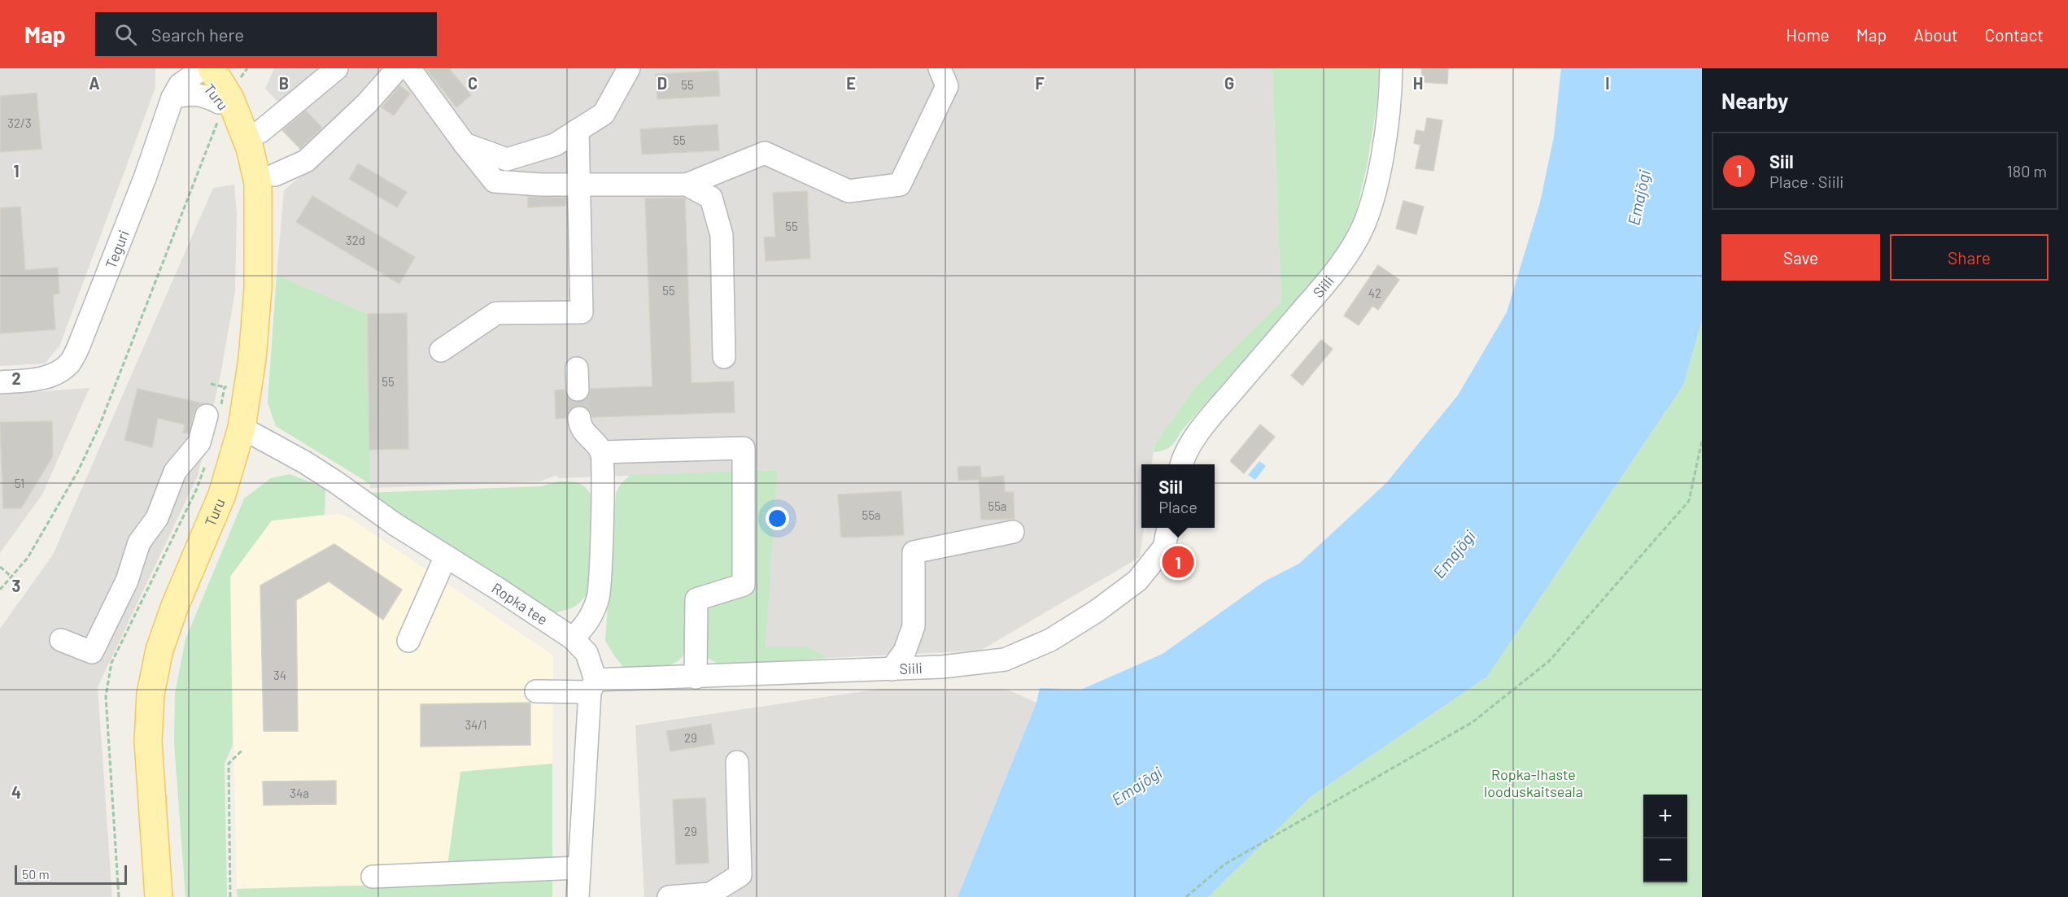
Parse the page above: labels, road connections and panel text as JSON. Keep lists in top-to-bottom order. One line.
{"streets":{"main road":["Turu"],"street":["Teguri","Siili","Ropka tee"]},"crossings":[["Turu","Teguri"],["Turu","Ropka tee"],["Siili","Ropka tee"]],"water":["Emajõgi"],"parks":["Ropka-Ihaste looduskaitseala"],"house_numbers":["55","32/3","55","55","32d","55","42","55","51","55a","55a","34","34/1","29","34a","29"],"scale_bar":"50 m","page":{"header":"Map","search":"Search here","nav":["Home","Map","About","Contact"],"heading":"Nearby","list":[{"mark":"1","name":"Siil","note":"Place · Siili","value":"180 m"}],"buttons":["Save","Share"],"popup":["Siil","Place"],"pins":"1","map_buttons":["+","−"],"scale":"50 m"},"grid":{"columns":["A","B","C","D","E","F","G","H","I"],"rows":["1","2","3","4"]}}
